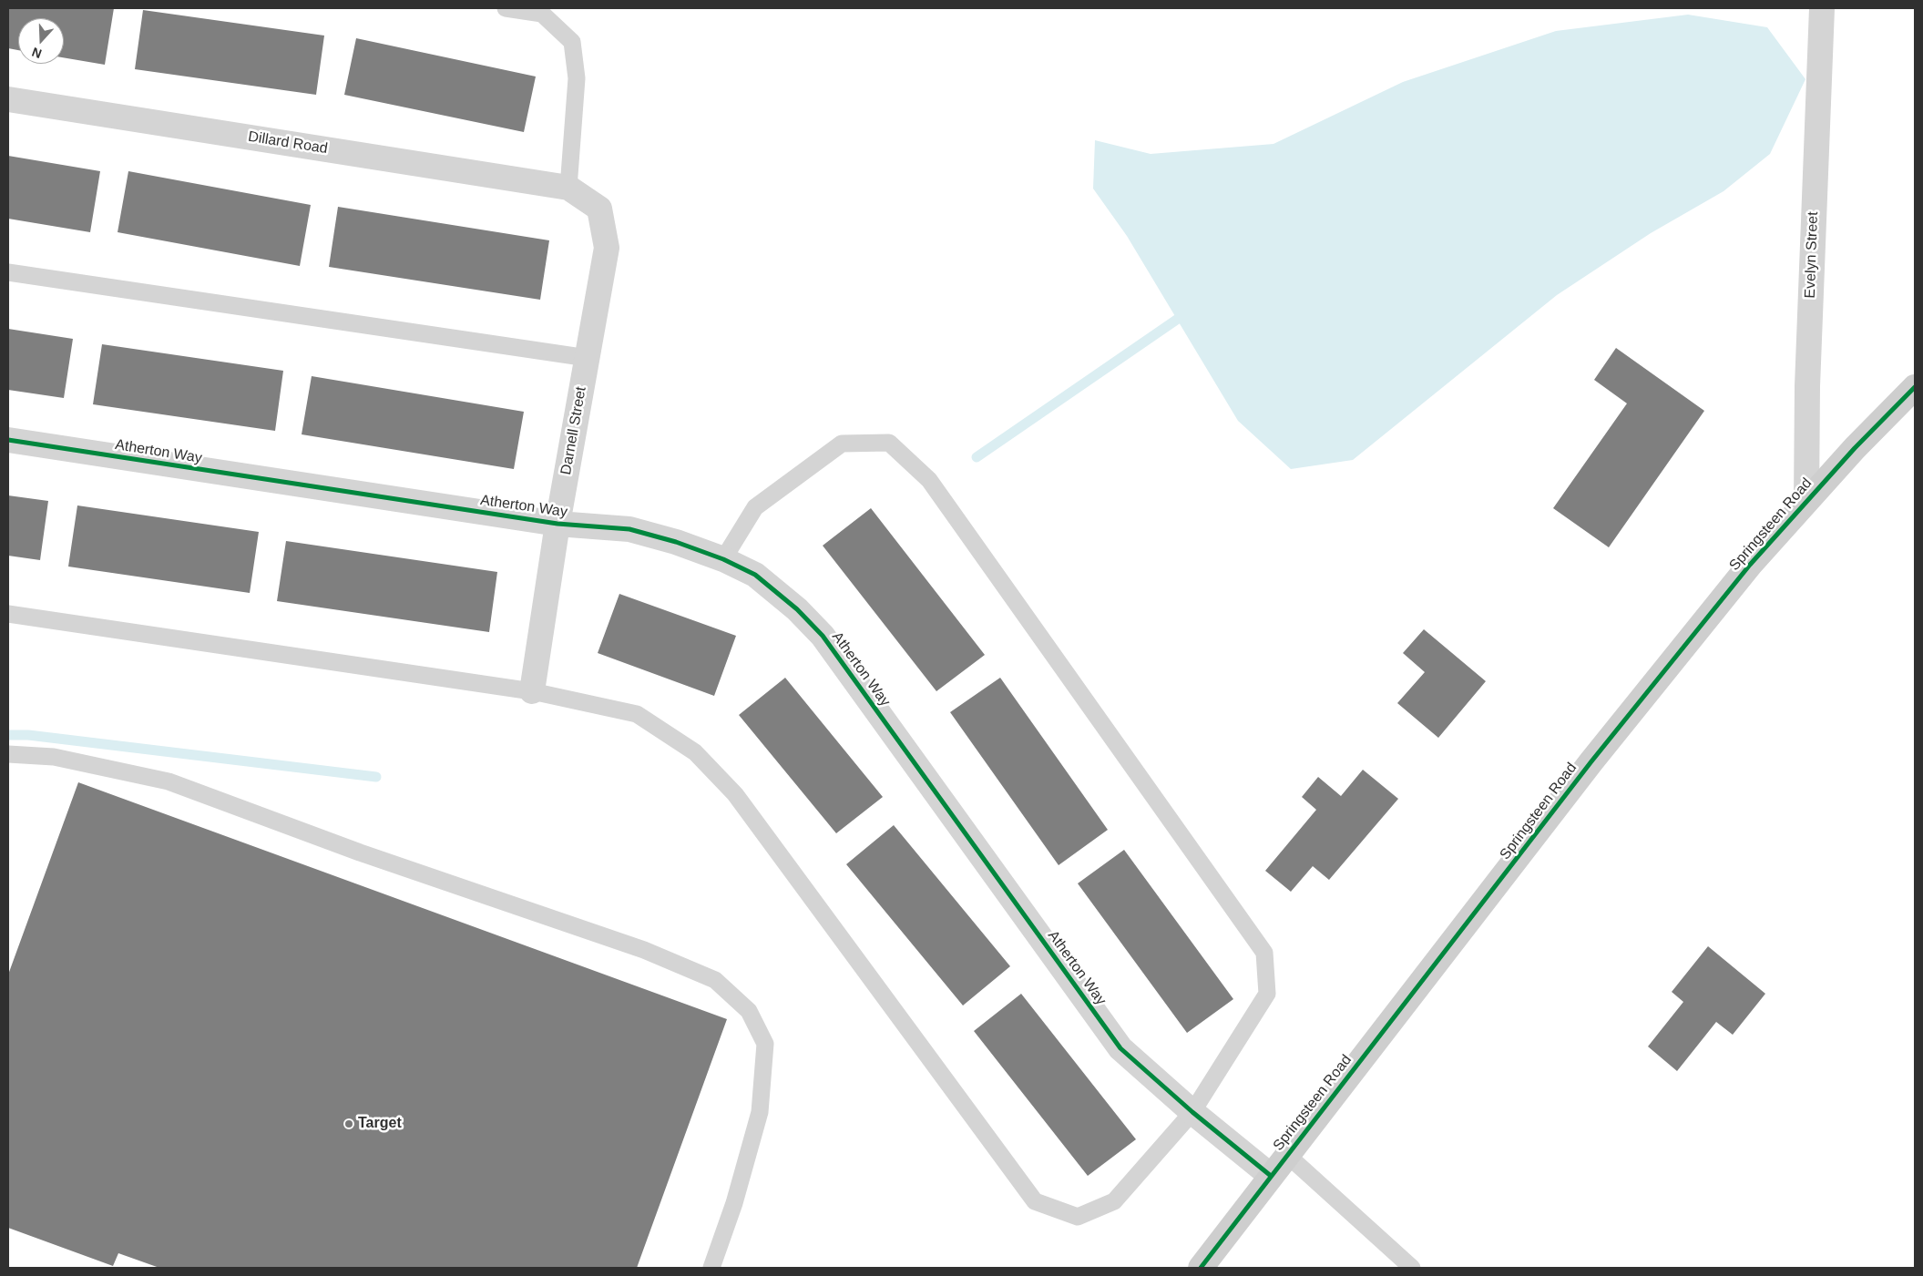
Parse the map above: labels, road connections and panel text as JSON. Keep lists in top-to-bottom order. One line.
{"streets":{"street":["Dillard Road","Evelyn Street","Darnell Street","Atherton Way","Springsteen Road"]},"crossings":[["Dillard Road","Darnell Street"],["Evelyn Street","Springsteen Road"],["Darnell Street","Atherton Way"],["Atherton Way","Springsteen Road"]],"places":["Target"],"north":"bottom"}
